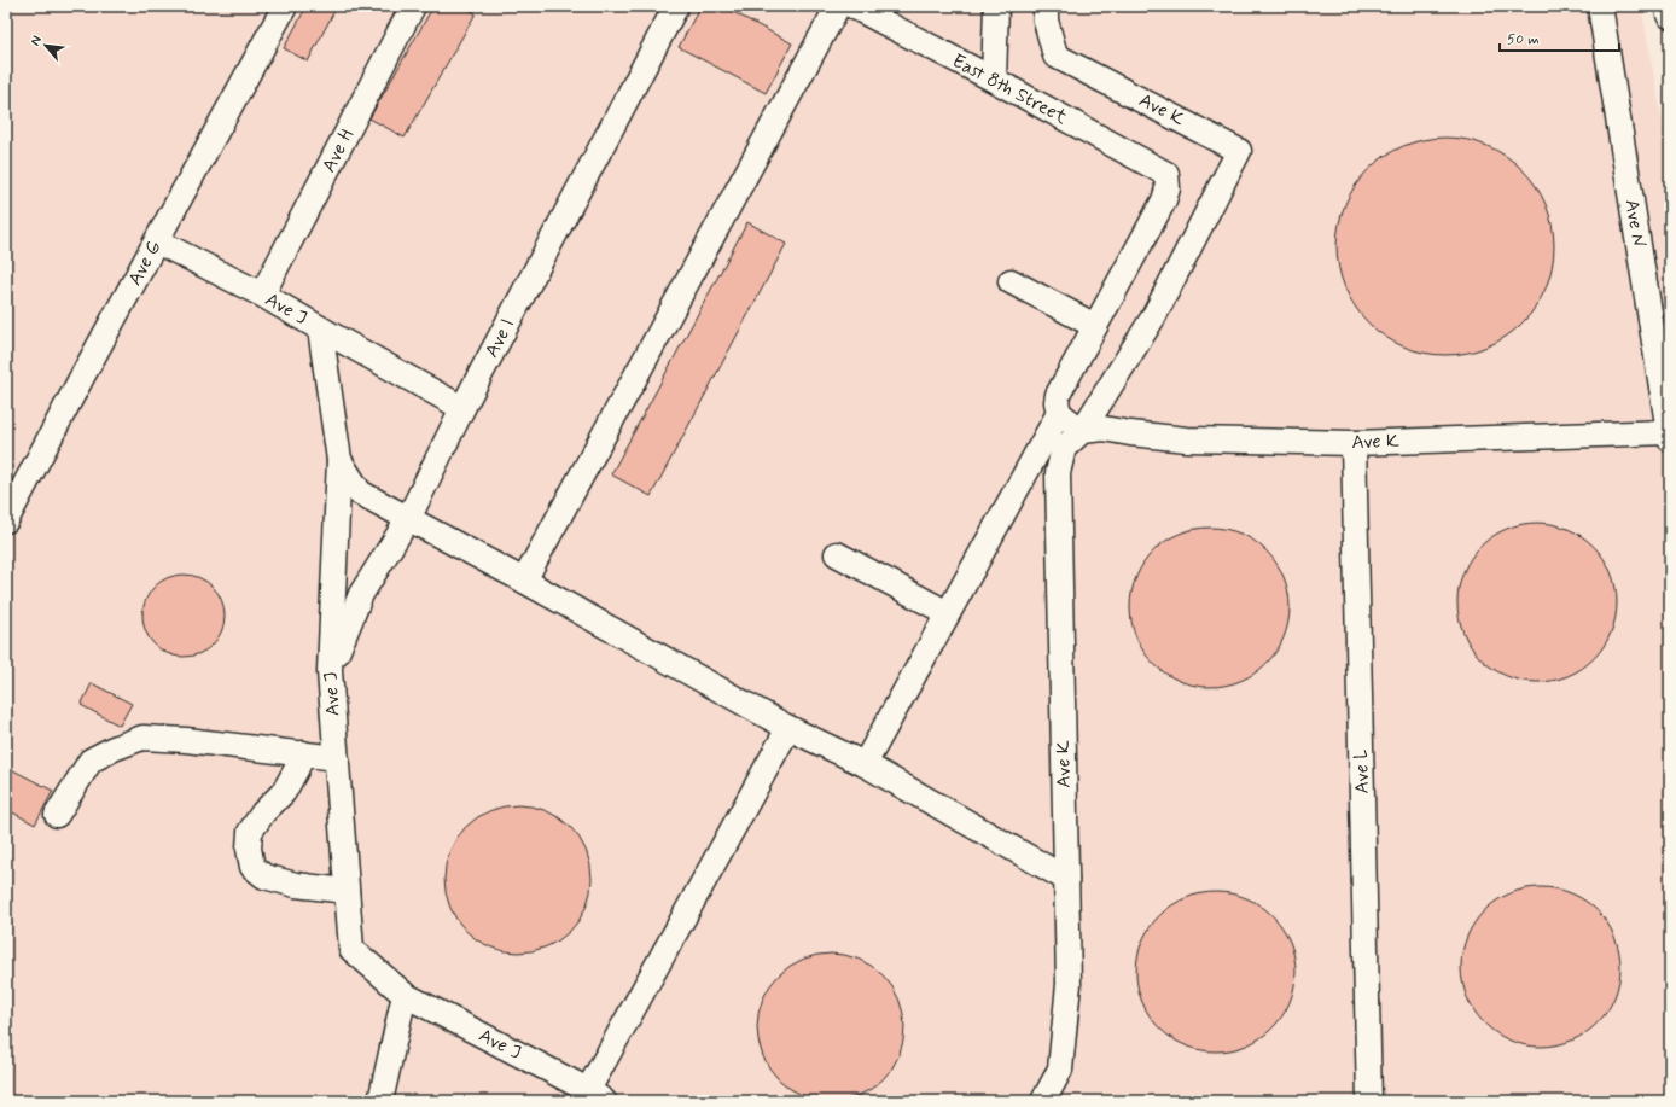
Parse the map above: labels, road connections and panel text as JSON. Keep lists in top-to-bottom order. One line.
{"streets":{"street":["East 8th Street","Ave K","Ave H","Ave N","Ave G","Ave J","Ave I","Ave L"]},"crossings":[["Ave K","Ave N"],["Ave K","Ave L"],["Ave H","Ave J"],["Ave G","Ave J"],["Ave J","Ave I"]],"scale_bar":"50 m","north":"top left"}
